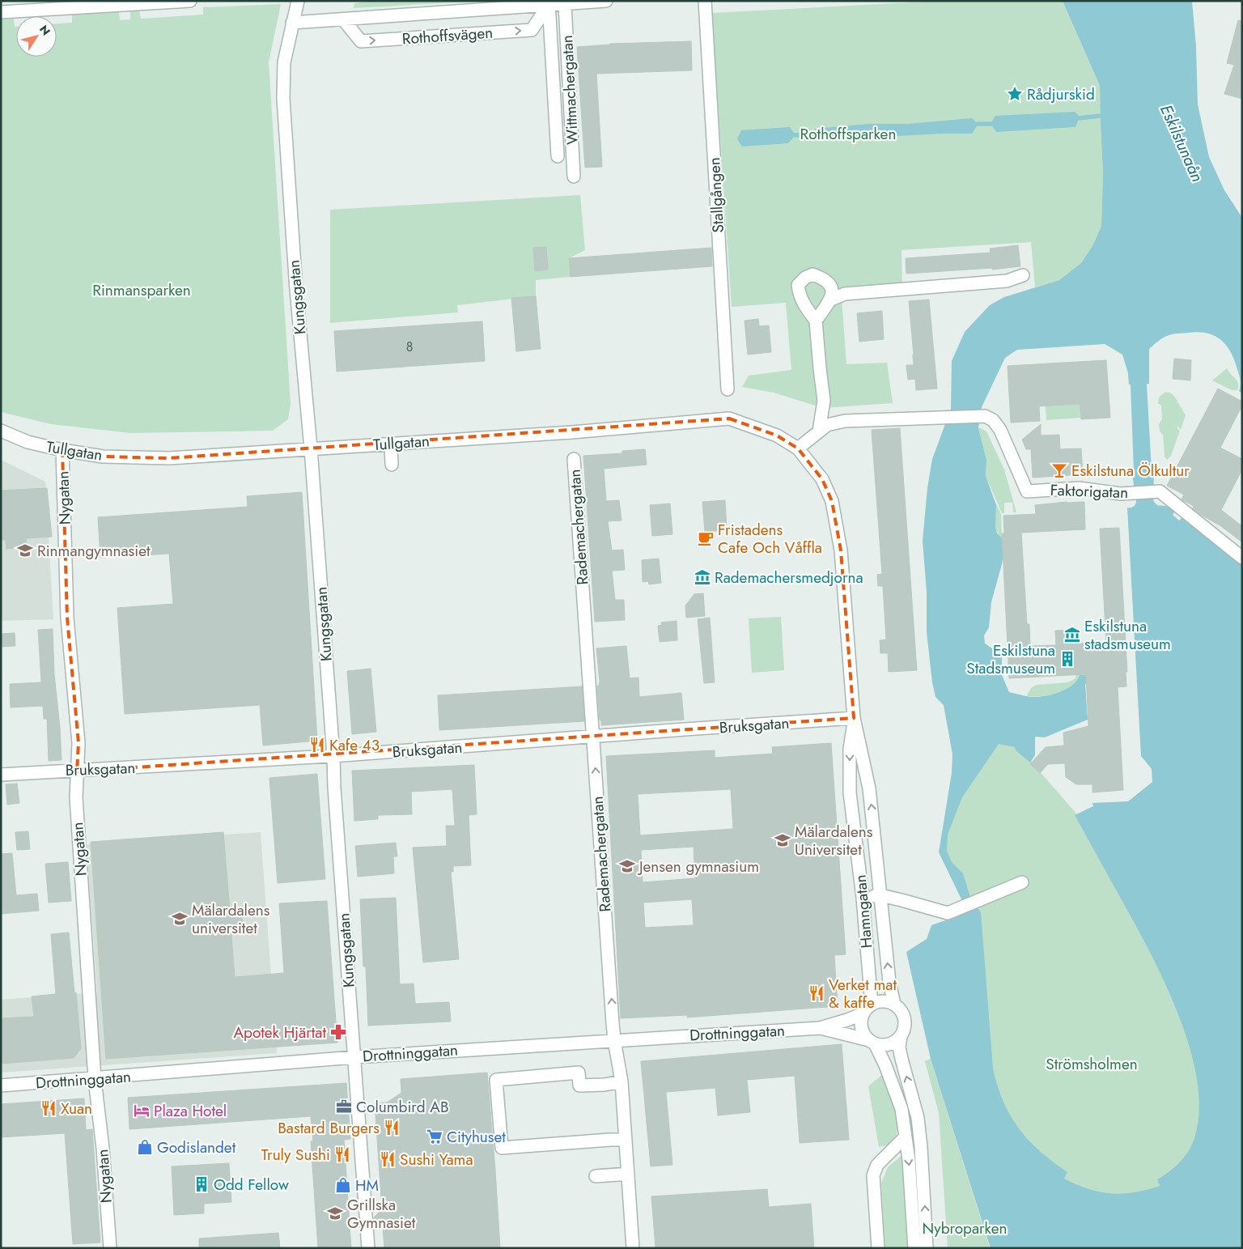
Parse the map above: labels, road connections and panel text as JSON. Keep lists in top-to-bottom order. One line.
{"streets":{"street":["Rothoffsvägen","Wittmachergatan","Stallgången","Kungsgatan","Tullgatan","Faktorigatan","Nygatan","Rademachergatan","Bruksgatan","Hamngatan","Drottninggatan"]},"crossings":[["Rothoffsvägen","Wittmachergatan"],["Rothoffsvägen","Kungsgatan"],["Kungsgatan","Tullgatan"],["Kungsgatan","Bruksgatan"],["Kungsgatan","Drottninggatan"],["Tullgatan","Faktorigatan"],["Tullgatan","Nygatan"],["Tullgatan","Hamngatan"],["Faktorigatan","Hamngatan"],["Nygatan","Bruksgatan"],["Nygatan","Drottninggatan"],["Rademachergatan","Bruksgatan"],["Rademachergatan","Drottninggatan"],["Bruksgatan","Hamngatan"],["Hamngatan","Drottninggatan"]],"one_way":["Rademachergatan"],"water":["Eskilstunaån"],"parks":["Rothoffsparken","Rinmansparken","Strömsholmen","Nybroparken"],"places":{"place":["Rådjurskid"],"bar":["Eskilstuna Ölkultur"],"cafe":["Fristadens Cafe Och Våffla"],"school or university":["Rinmangymnasiet","Mälardalens Universitet","Jensen gymnasium","Mälardalens universitet","Grillska Gymnasiet"],"museum":["Rademachersmedjorna","Eskilstuna stadsmuseum"],"building":["Eskilstuna Stadsmuseum","Odd Fellow"],"restaurant":["Kafe 43","Verket mat & kaffe","Xuan","Bastard Burgers","Truly Sushi","Sushi Yama"],"pharmacy":["Apotek Hjärtat"],"office":["Columbird AB"],"hotel":["Plaza Hotel"],"supermarket":["Cityhuset"],"shop":["Godislandet","HM"]},"house_numbers":["8"],"north":"top right"}
